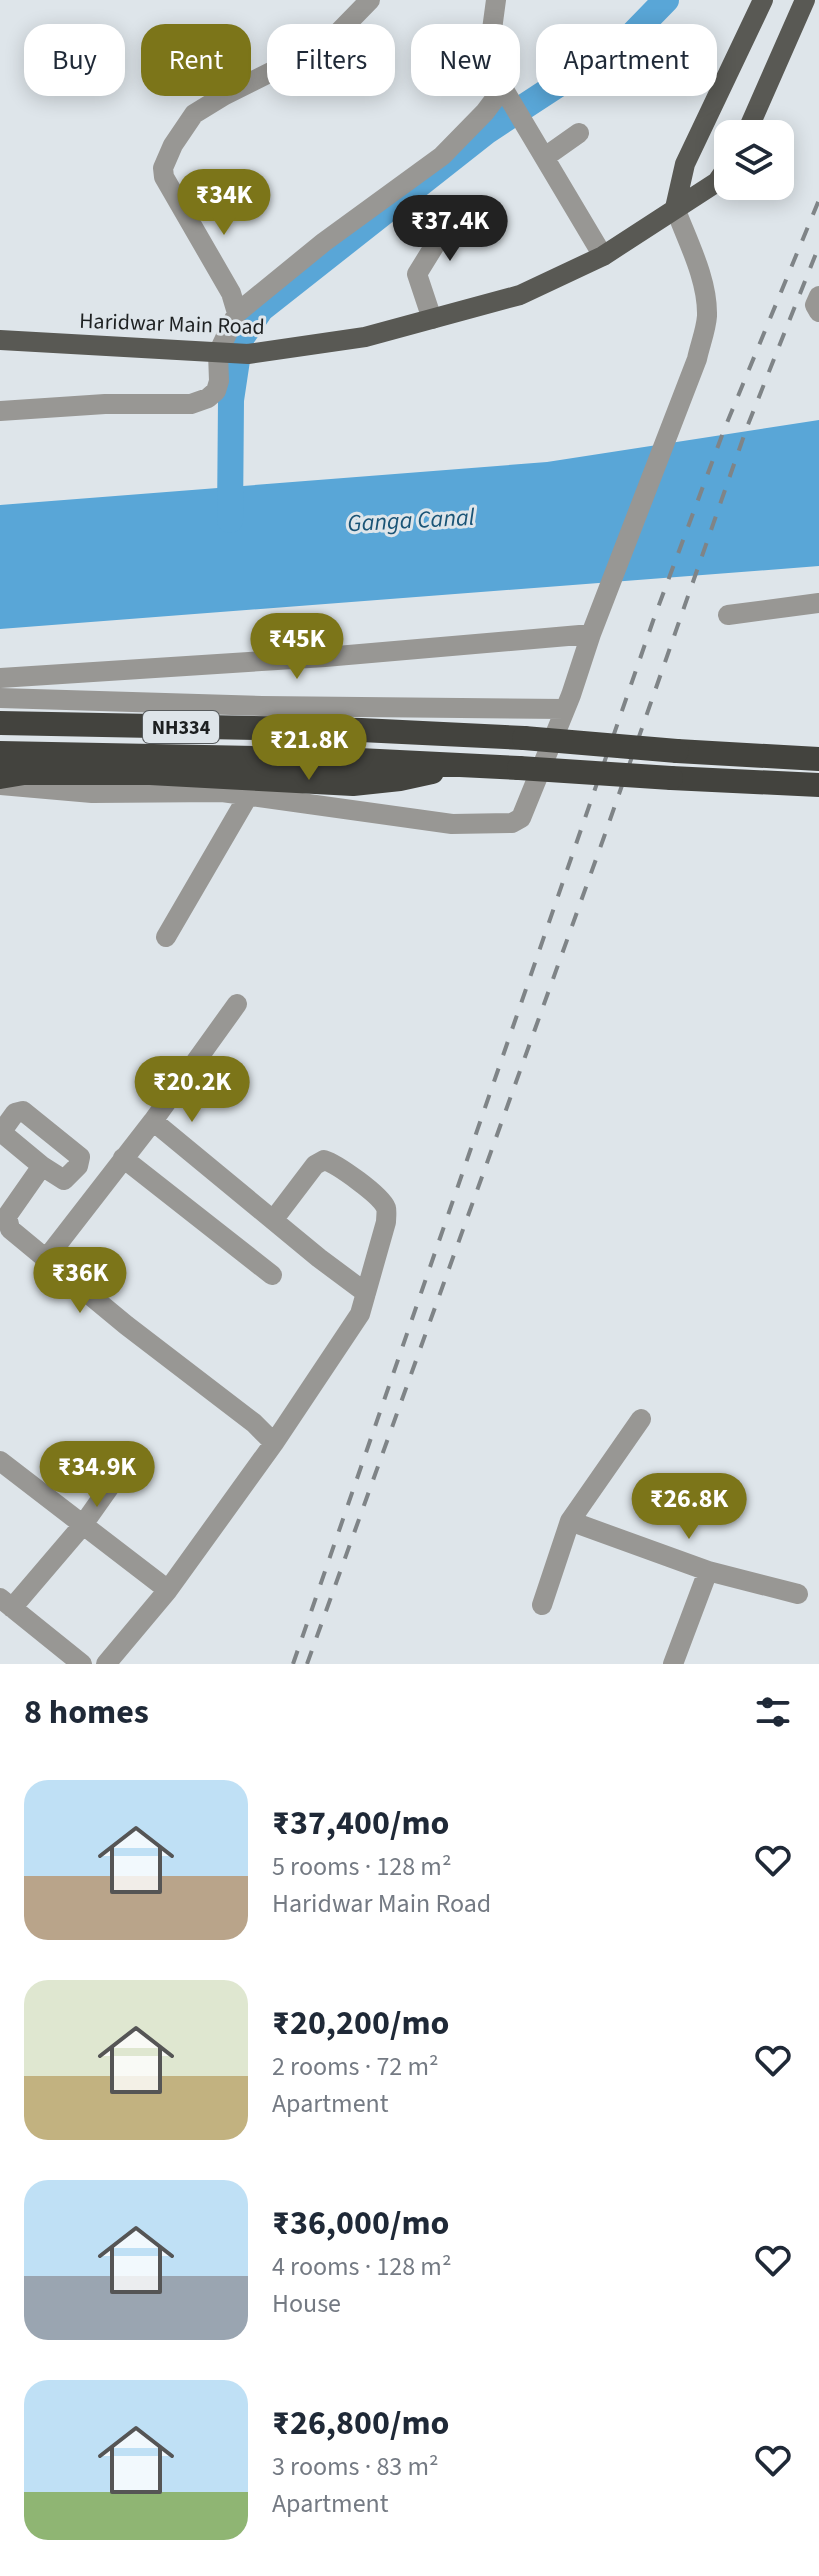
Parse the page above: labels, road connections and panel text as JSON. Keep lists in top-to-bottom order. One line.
{"streets":{"highway":["NH334"],"main road":["Haridwar Main Road"]},"water":["Ganga Canal"],"page":{"chip":["Buy","Rent","Filters","New","Apartment"],"price":["₹34K","₹37.4K","₹45K","₹21.8K","₹20.2K","₹36K","₹34.9K","₹26.8K"],"heading":"8 homes","list":[{"name":"₹37,400/mo","note":"5 rooms · 128 m² · Haridwar Main Road"},{"name":"₹20,200/mo","note":"2 rooms · 72 m² · Apartment"},{"name":"₹36,000/mo","note":"4 rooms · 128 m² · House"},{"name":"₹26,800/mo","note":"3 rooms · 83 m² · Apartment"}]}}
